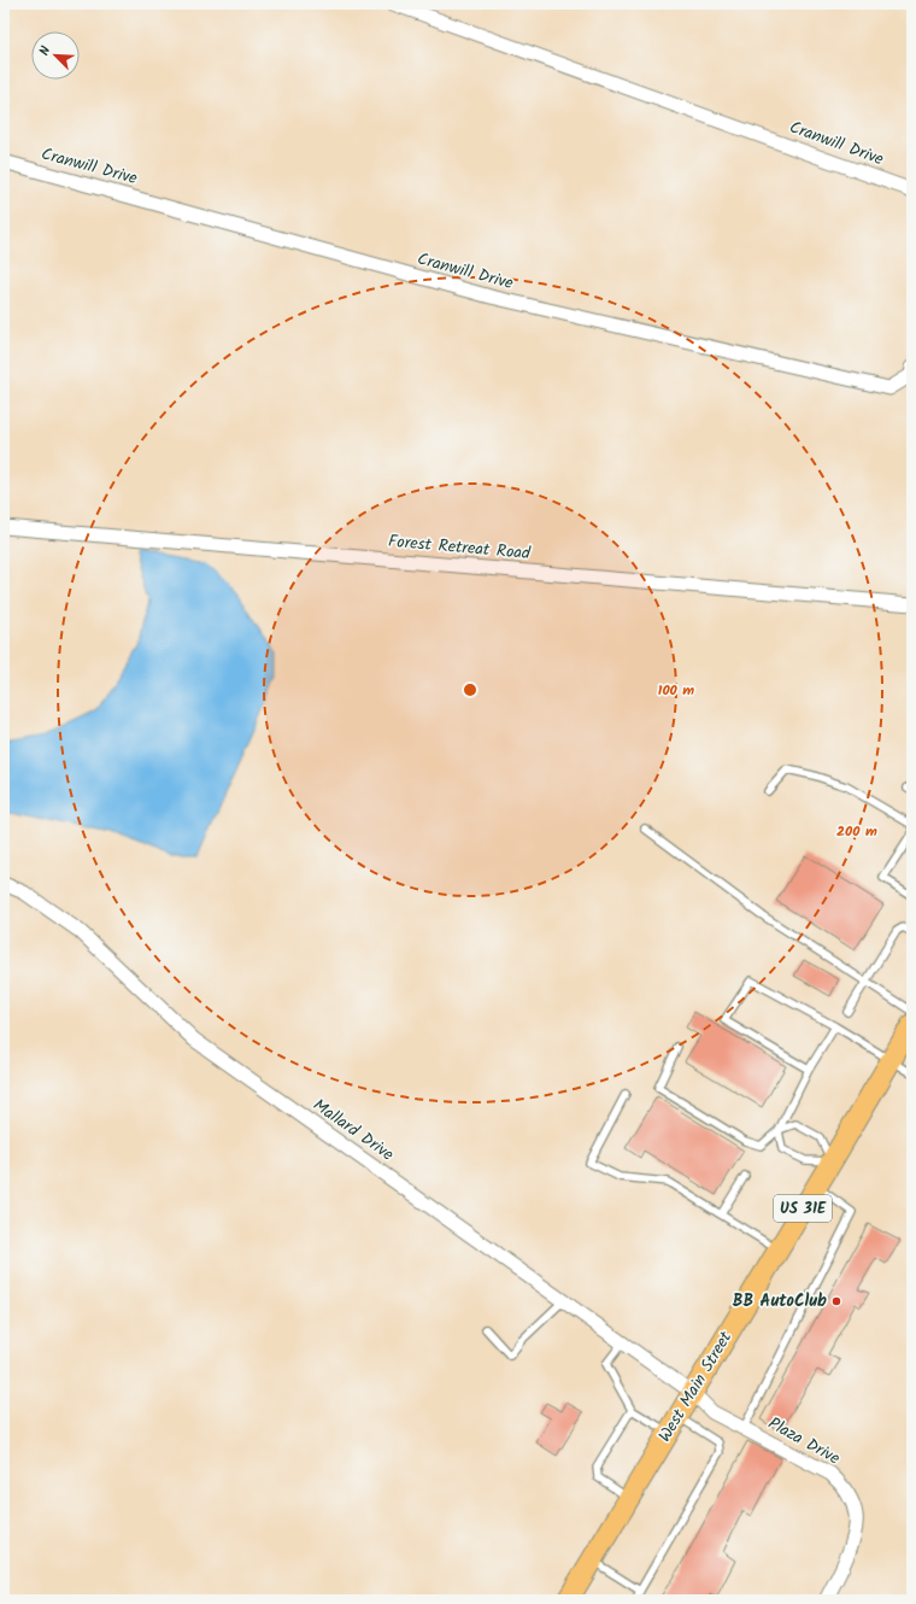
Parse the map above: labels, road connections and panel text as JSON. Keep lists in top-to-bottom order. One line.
{"streets":{"main road":["US 31E","West Main Street"],"street":["Cranwill Drive","Forest Retreat Road","Mallard Drive","Plaza Drive"]},"crossings":[["Mallard Drive","West Main Street"],["Mallard Drive","Plaza Drive"],["West Main Street","Plaza Drive"]],"places":["BB AutoClub"],"north":"top left","rings":["100 m","200 m"]}
